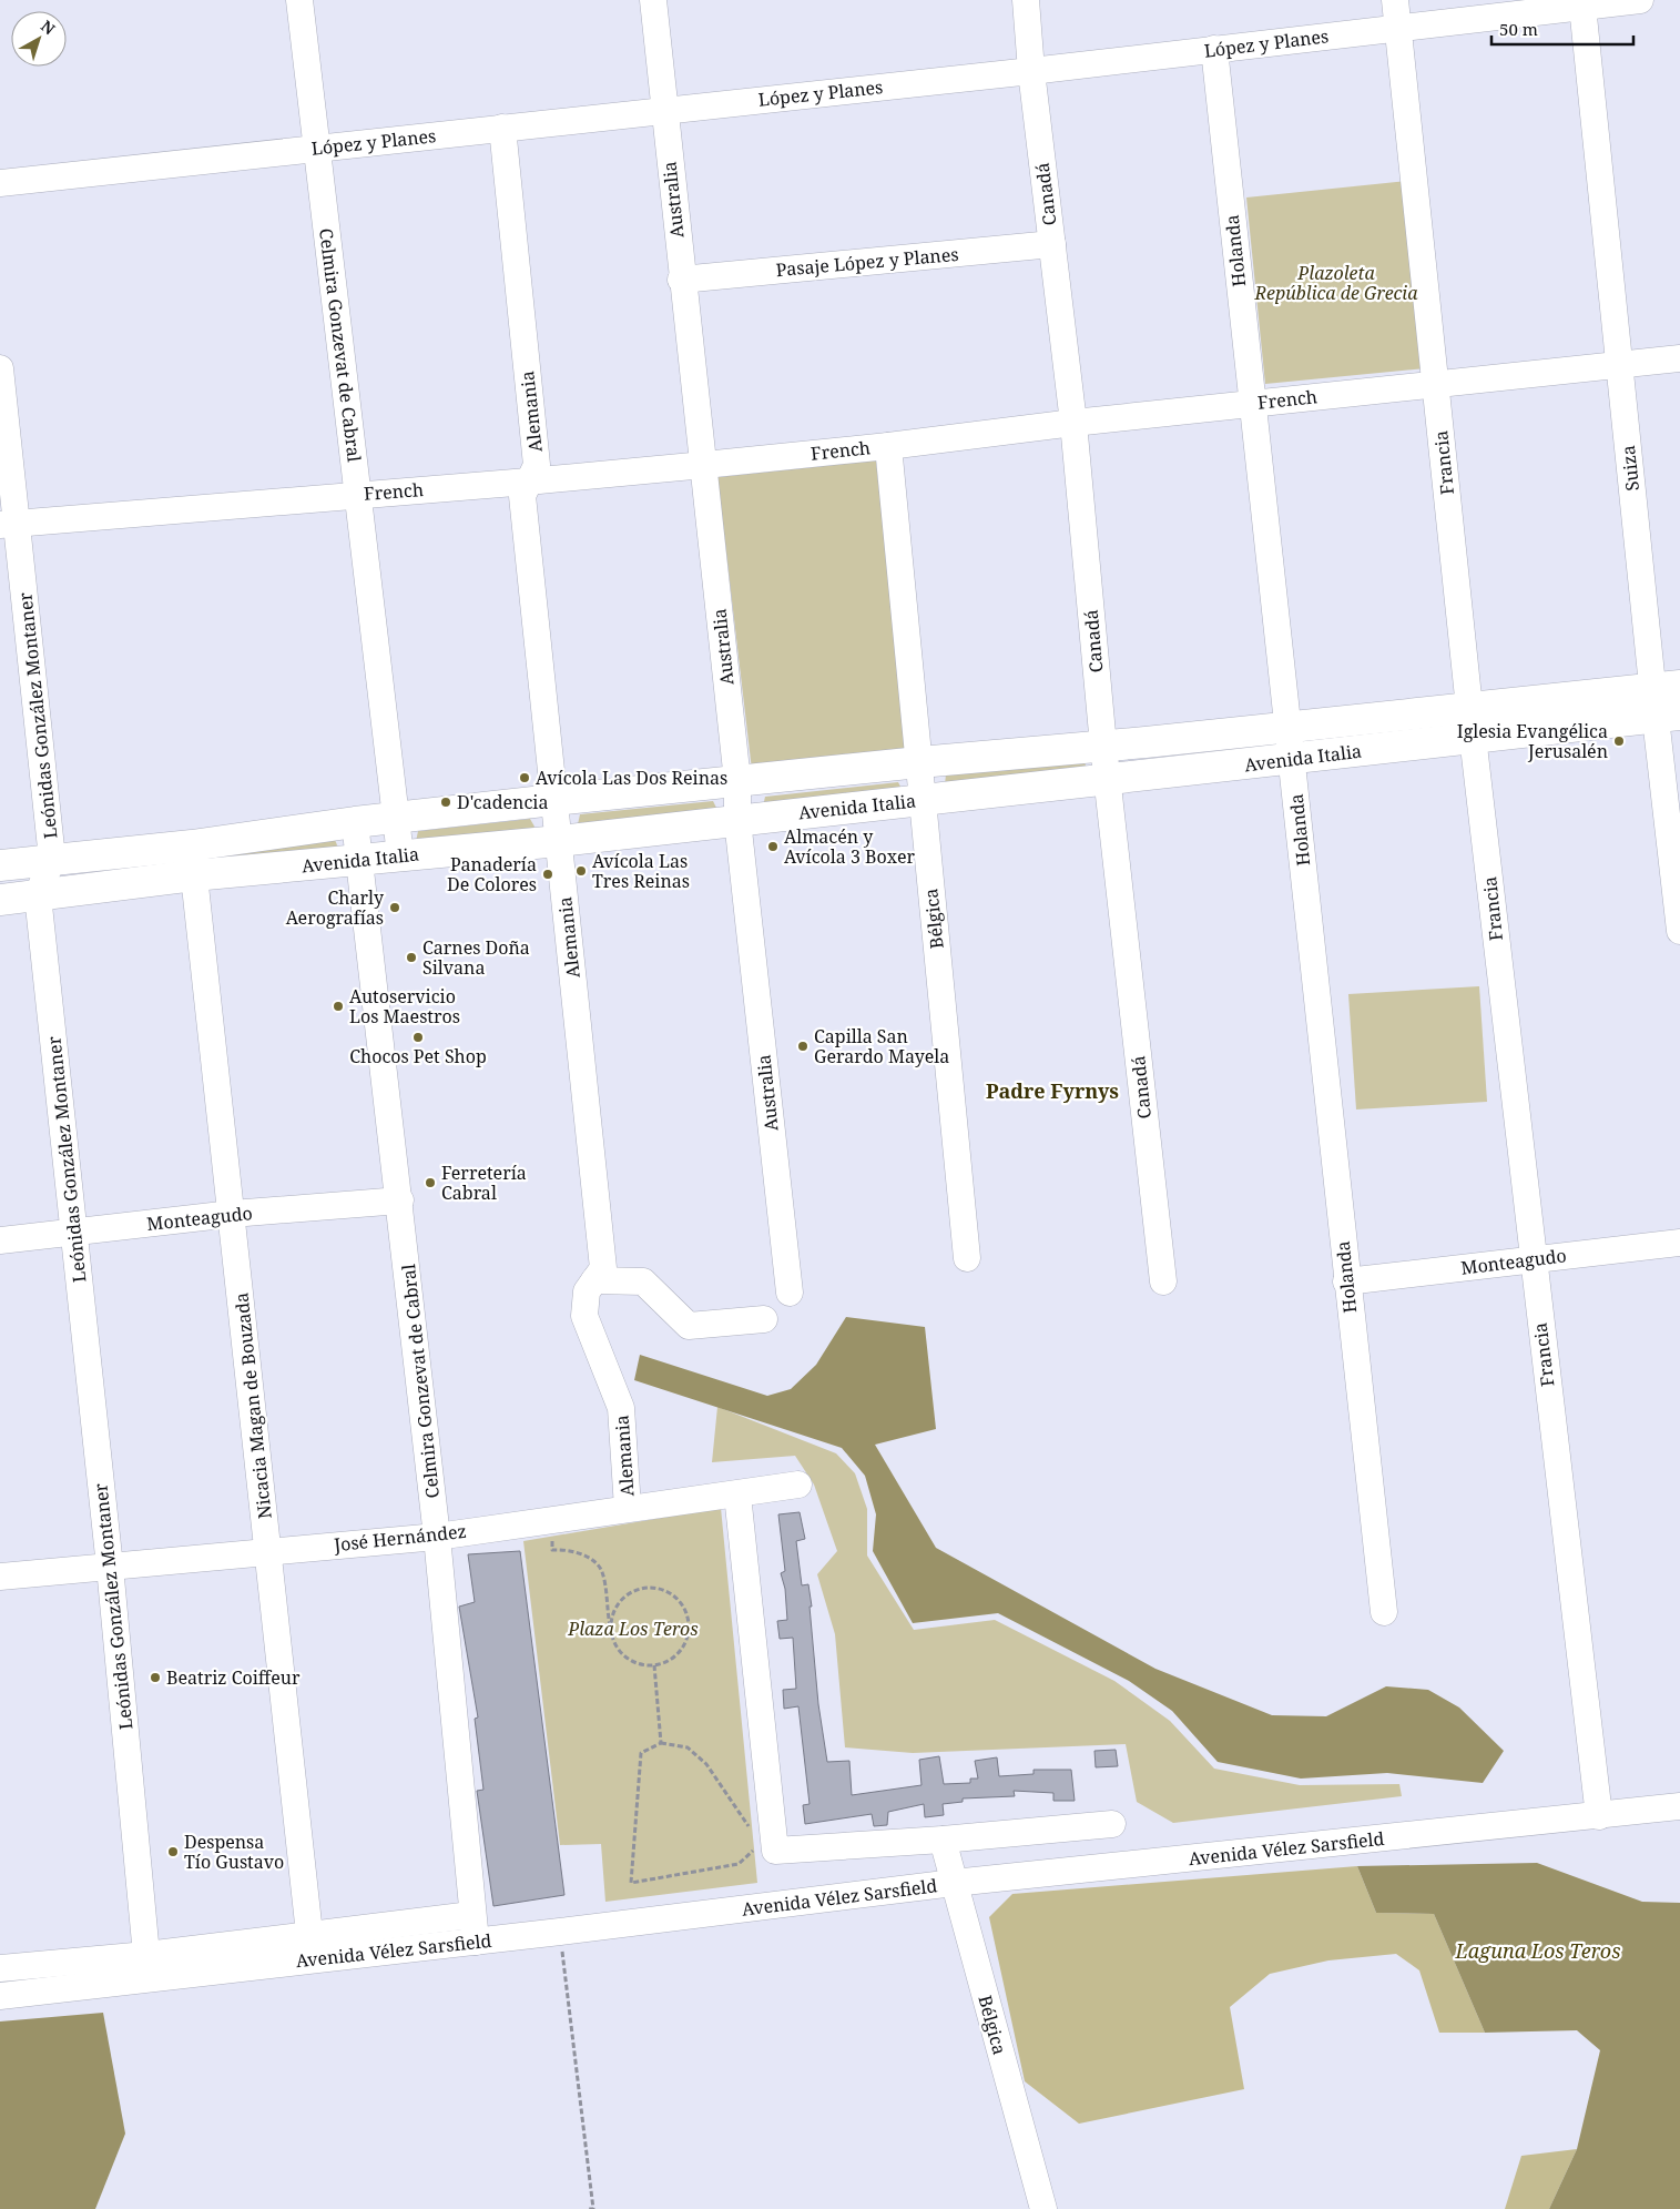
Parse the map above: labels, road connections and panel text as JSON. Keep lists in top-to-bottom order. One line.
{"streets":{"main road":["Avenida Italia"],"street":["López y Planes","Canadá","Australia","Holanda","Pasaje López y Planes","Celmira Gonzevat de Cabral","French","Alemania","Francia","Suiza","Leónidas González Montaner","Bélgica","Monteagudo","Nicacia Magan de Bouzada","José Hernández","Avenida Vélez Sarsfield"]},"crossings":[["López y Planes","Canadá"],["López y Planes","Australia"],["López y Planes","Holanda"],["López y Planes","Celmira Gonzevat de Cabral"],["López y Planes","Alemania"],["López y Planes","Francia"],["López y Planes","Suiza"],["Canadá","Pasaje López y Planes"],["Canadá","French"],["Canadá","Avenida Italia"],["Australia","Pasaje López y Planes"],["Australia","French"],["Australia","Avenida Italia"],["Holanda","French"],["Holanda","Avenida Italia"],["Holanda","Monteagudo"],["Celmira Gonzevat de Cabral","French"],["Celmira Gonzevat de Cabral","Avenida Italia"],["Celmira Gonzevat de Cabral","Monteagudo"],["Celmira Gonzevat de Cabral","José Hernández"],["Celmira Gonzevat de Cabral","Avenida Vélez Sarsfield"],["French","Alemania"],["French","Francia"],["French","Suiza"],["French","Leónidas González Montaner"],["French","Bélgica"],["Alemania","Avenida Italia"],["Alemania","José Hernández"],["Francia","Avenida Italia"],["Francia","Monteagudo"],["Francia","Avenida Vélez Sarsfield"],["Suiza","Avenida Italia"],["Leónidas González Montaner","Avenida Italia"],["Leónidas González Montaner","Monteagudo"],["Leónidas González Montaner","José Hernández"],["Leónidas González Montaner","Avenida Vélez Sarsfield"],["Avenida Italia","Bélgica"],["Avenida Italia","Nicacia Magan de Bouzada"],["Bélgica","Avenida Vélez Sarsfield"],["Monteagudo","Nicacia Magan de Bouzada"],["Nicacia Magan de Bouzada","José Hernández"],["Nicacia Magan de Bouzada","Avenida Vélez Sarsfield"]],"districts":["Padre Fyrnys"],"water":["Laguna Los Teros"],"parks":["Plazoleta República de Grecia","Plaza Los Teros"],"places":["Iglesia Evangélica Jerusalén","Avícola Las Dos Reinas","D'cadencia","Almacén y Avícola 3 Boxer","Avícola Las Tres Reinas","Panadería De Colores","Charly Aerografías","Carnes Doña Silvana","Autoservicio Los Maestros","Chocos Pet Shop","Capilla San Gerardo Mayela","Ferretería Cabral","Beatriz Coiffeur","Despensa Tío Gustavo"],"scale_bar":"50 m","north":"top right"}
